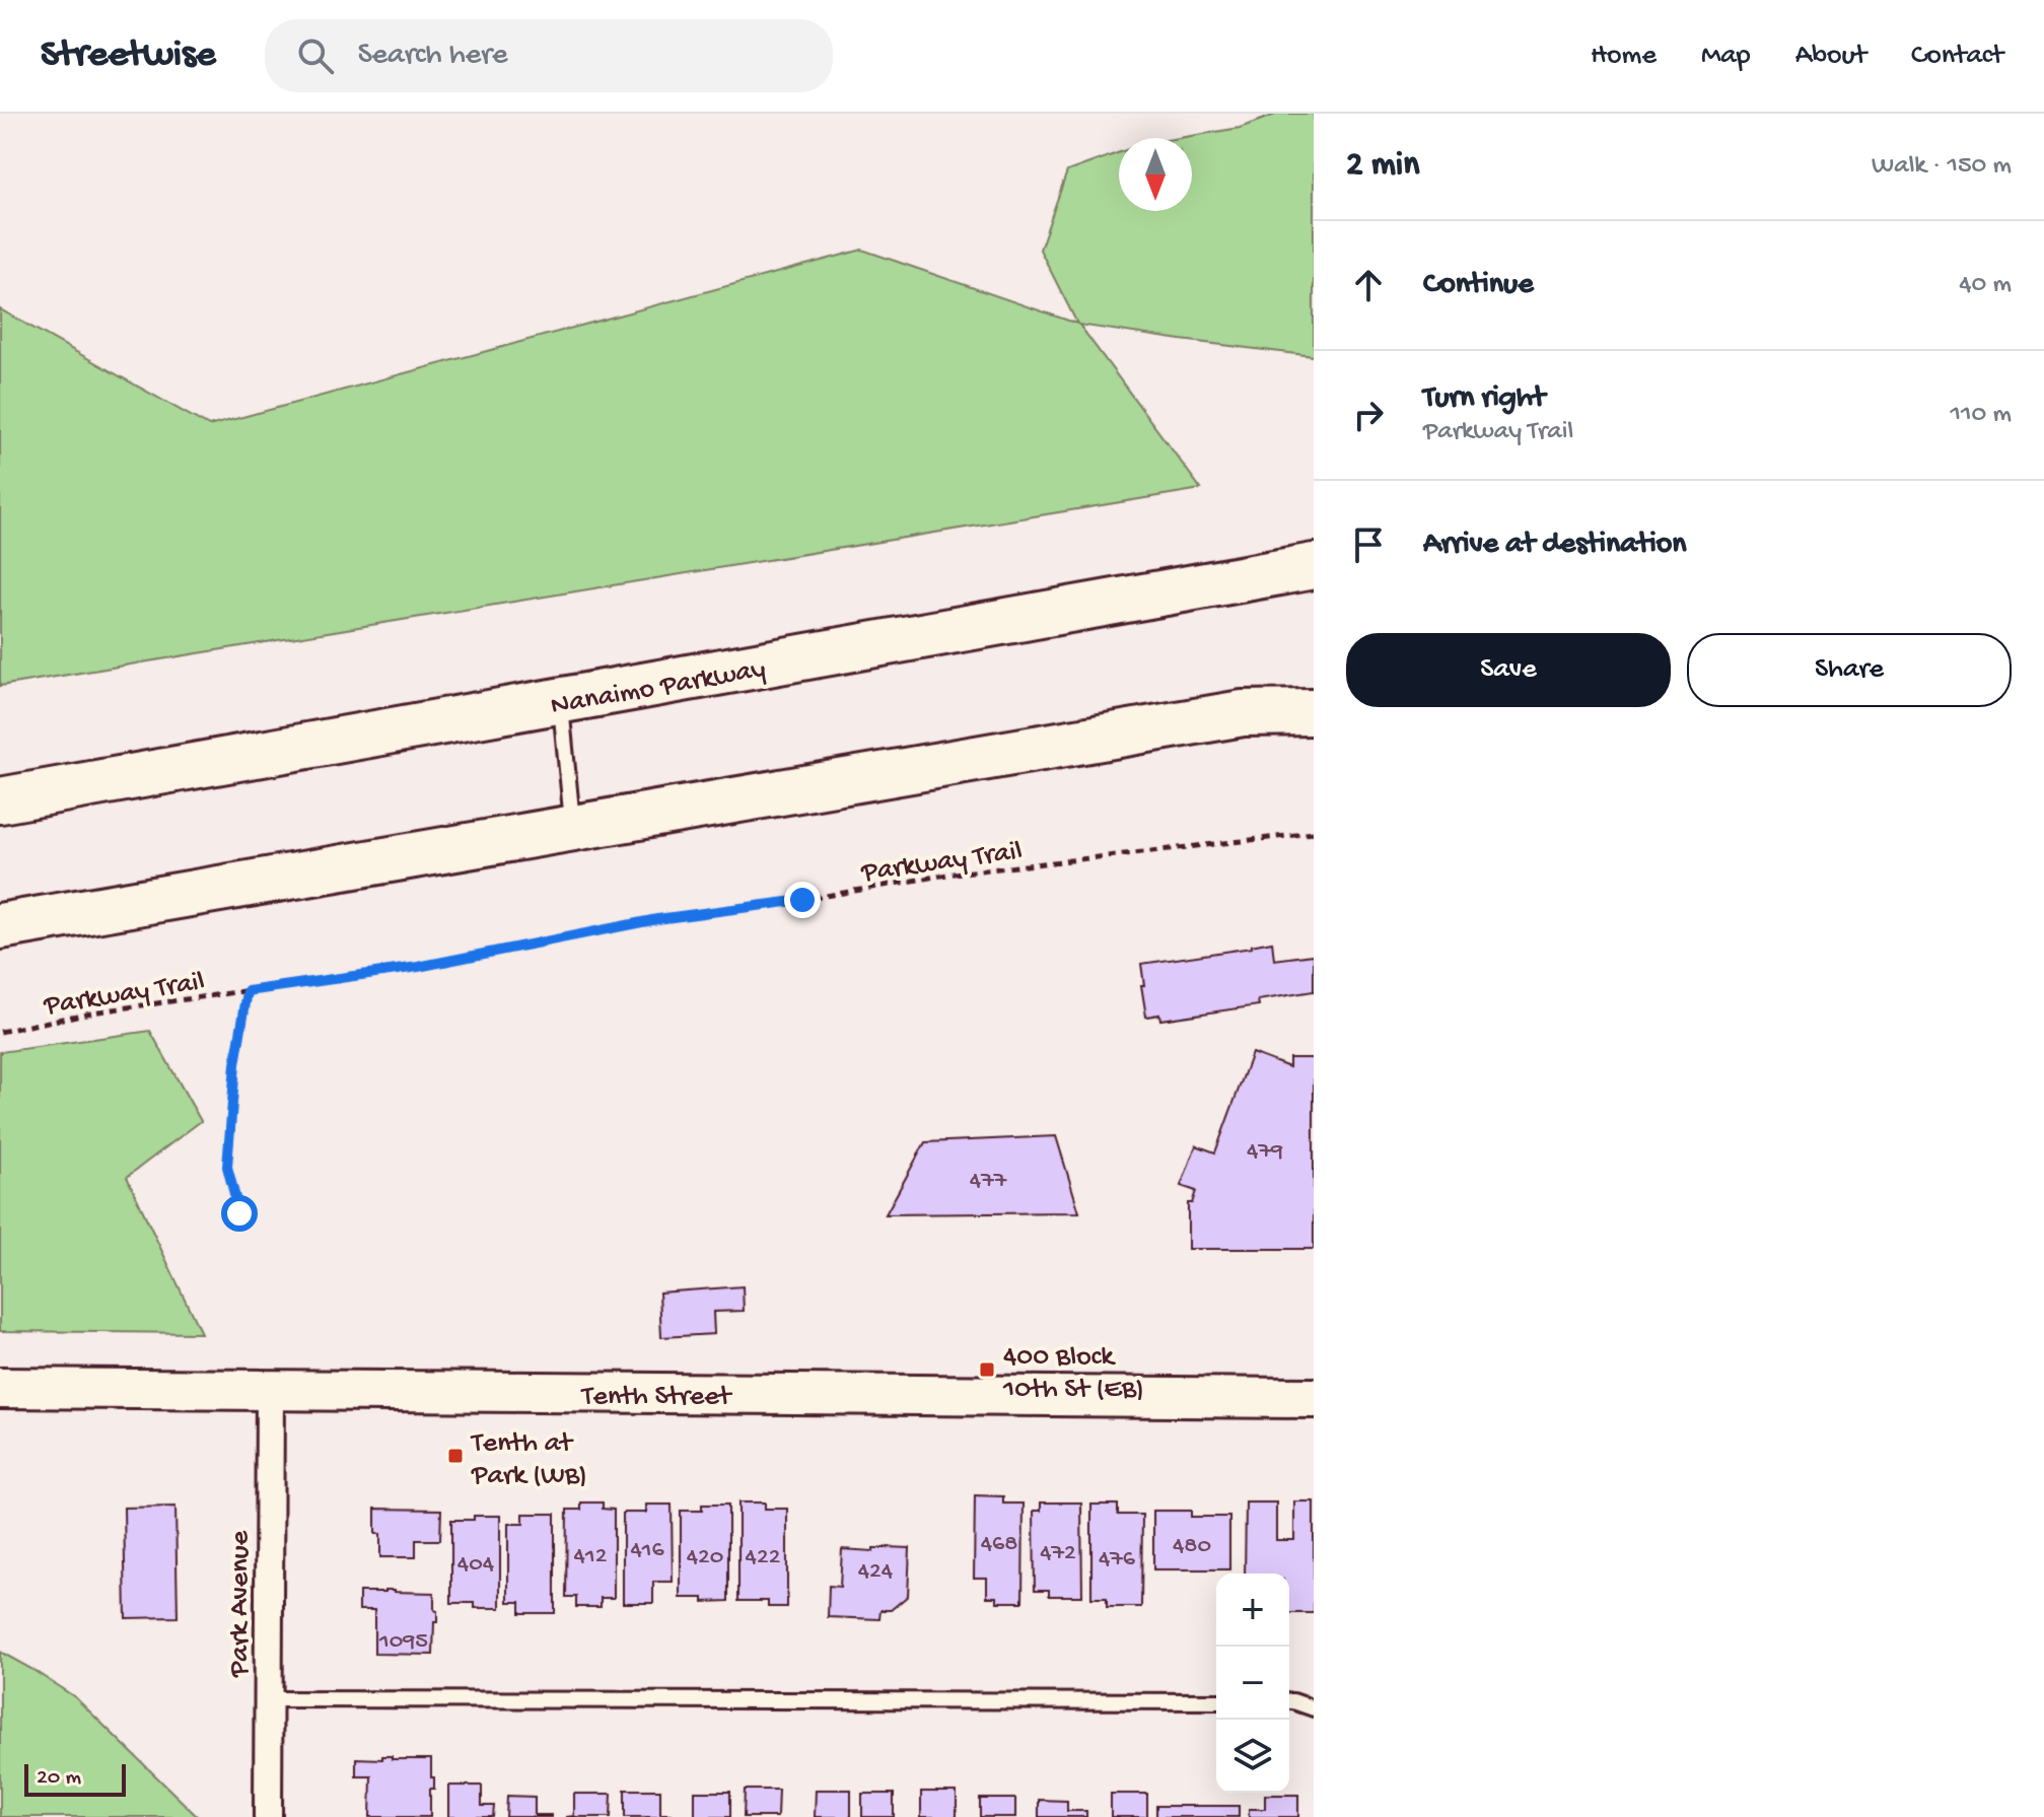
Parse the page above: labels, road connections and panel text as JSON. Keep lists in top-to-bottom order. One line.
{"streets":{"highway":["Nanaimo Parkway"],"street":["Tenth Street","Park Avenue"],"path":["Parkway Trail"]},"crossings":[["Tenth Street","Park Avenue"]],"places":{"transit":["400 Block 10th St (EB)","Tenth at Park (WB)"]},"house_numbers":["479","477","468","480","416","472","412","420","422","476","404","424","1095"],"scale_bar":"20 m","north":"bottom","page":{"header":"Streetwise","search":"Search here","nav":["Home","Map","About","Contact"],"heading":["2 min","Walk · 150 m"],"list":[["Continue","40 m"],["Turn right","Parkway Trail","110 m"],"Arrive at destination"],"buttons":["Save","Share"],"map_buttons":["+","−"],"scale":"20 m"}}
